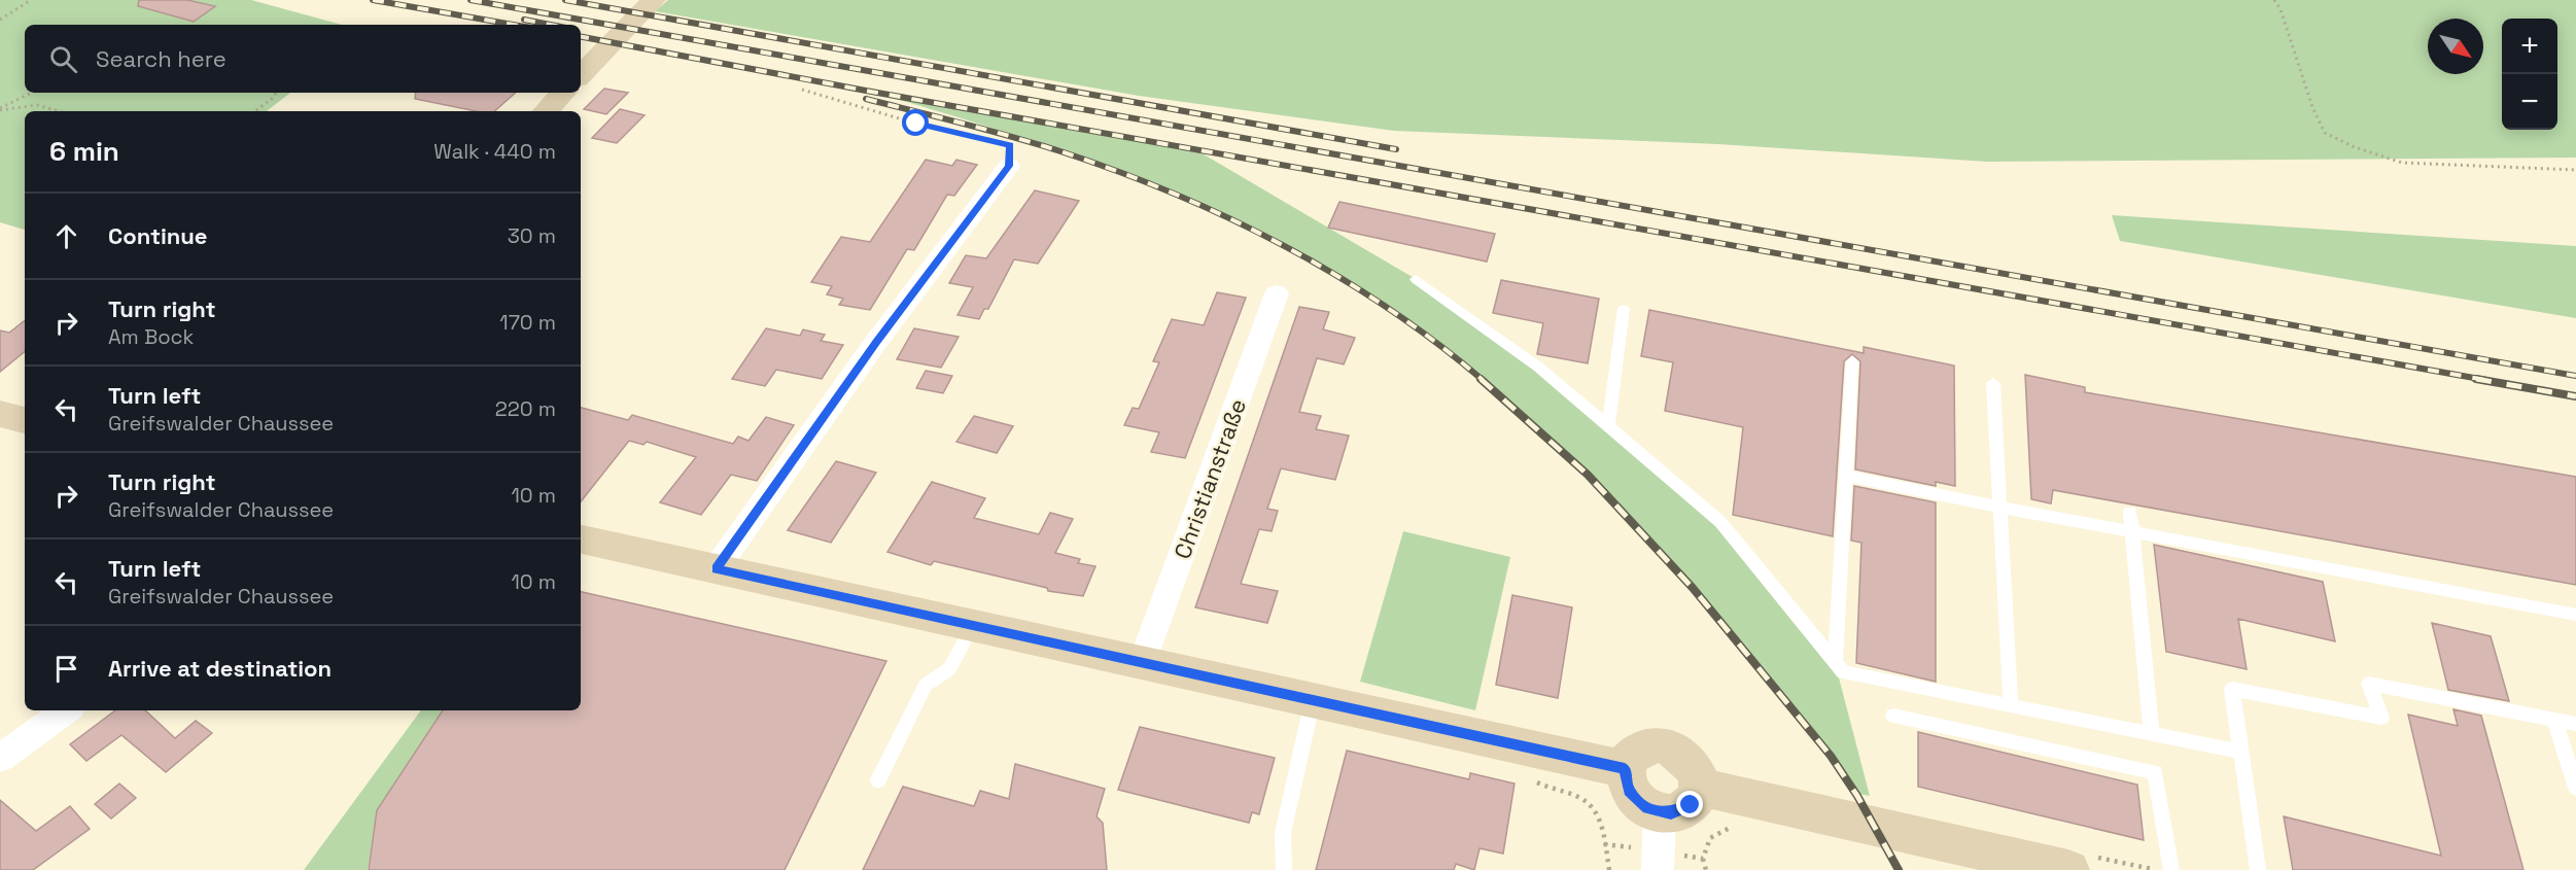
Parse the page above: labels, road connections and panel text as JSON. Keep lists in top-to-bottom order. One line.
{"streets":{"street":["Christianstraße"]},"north":"bottom right","page":{"map_buttons":["+","−"],"search":"Search here","heading":["6 min","Walk · 440 m"],"list":[["Continue","30 m"],["Turn right","Am Bock","170 m"],["Turn left","Greifswalder Chaussee","220 m"],["Turn right","Greifswalder Chaussee","10 m"],["Turn left","Greifswalder Chaussee","10 m"],"Arrive at destination"]}}
